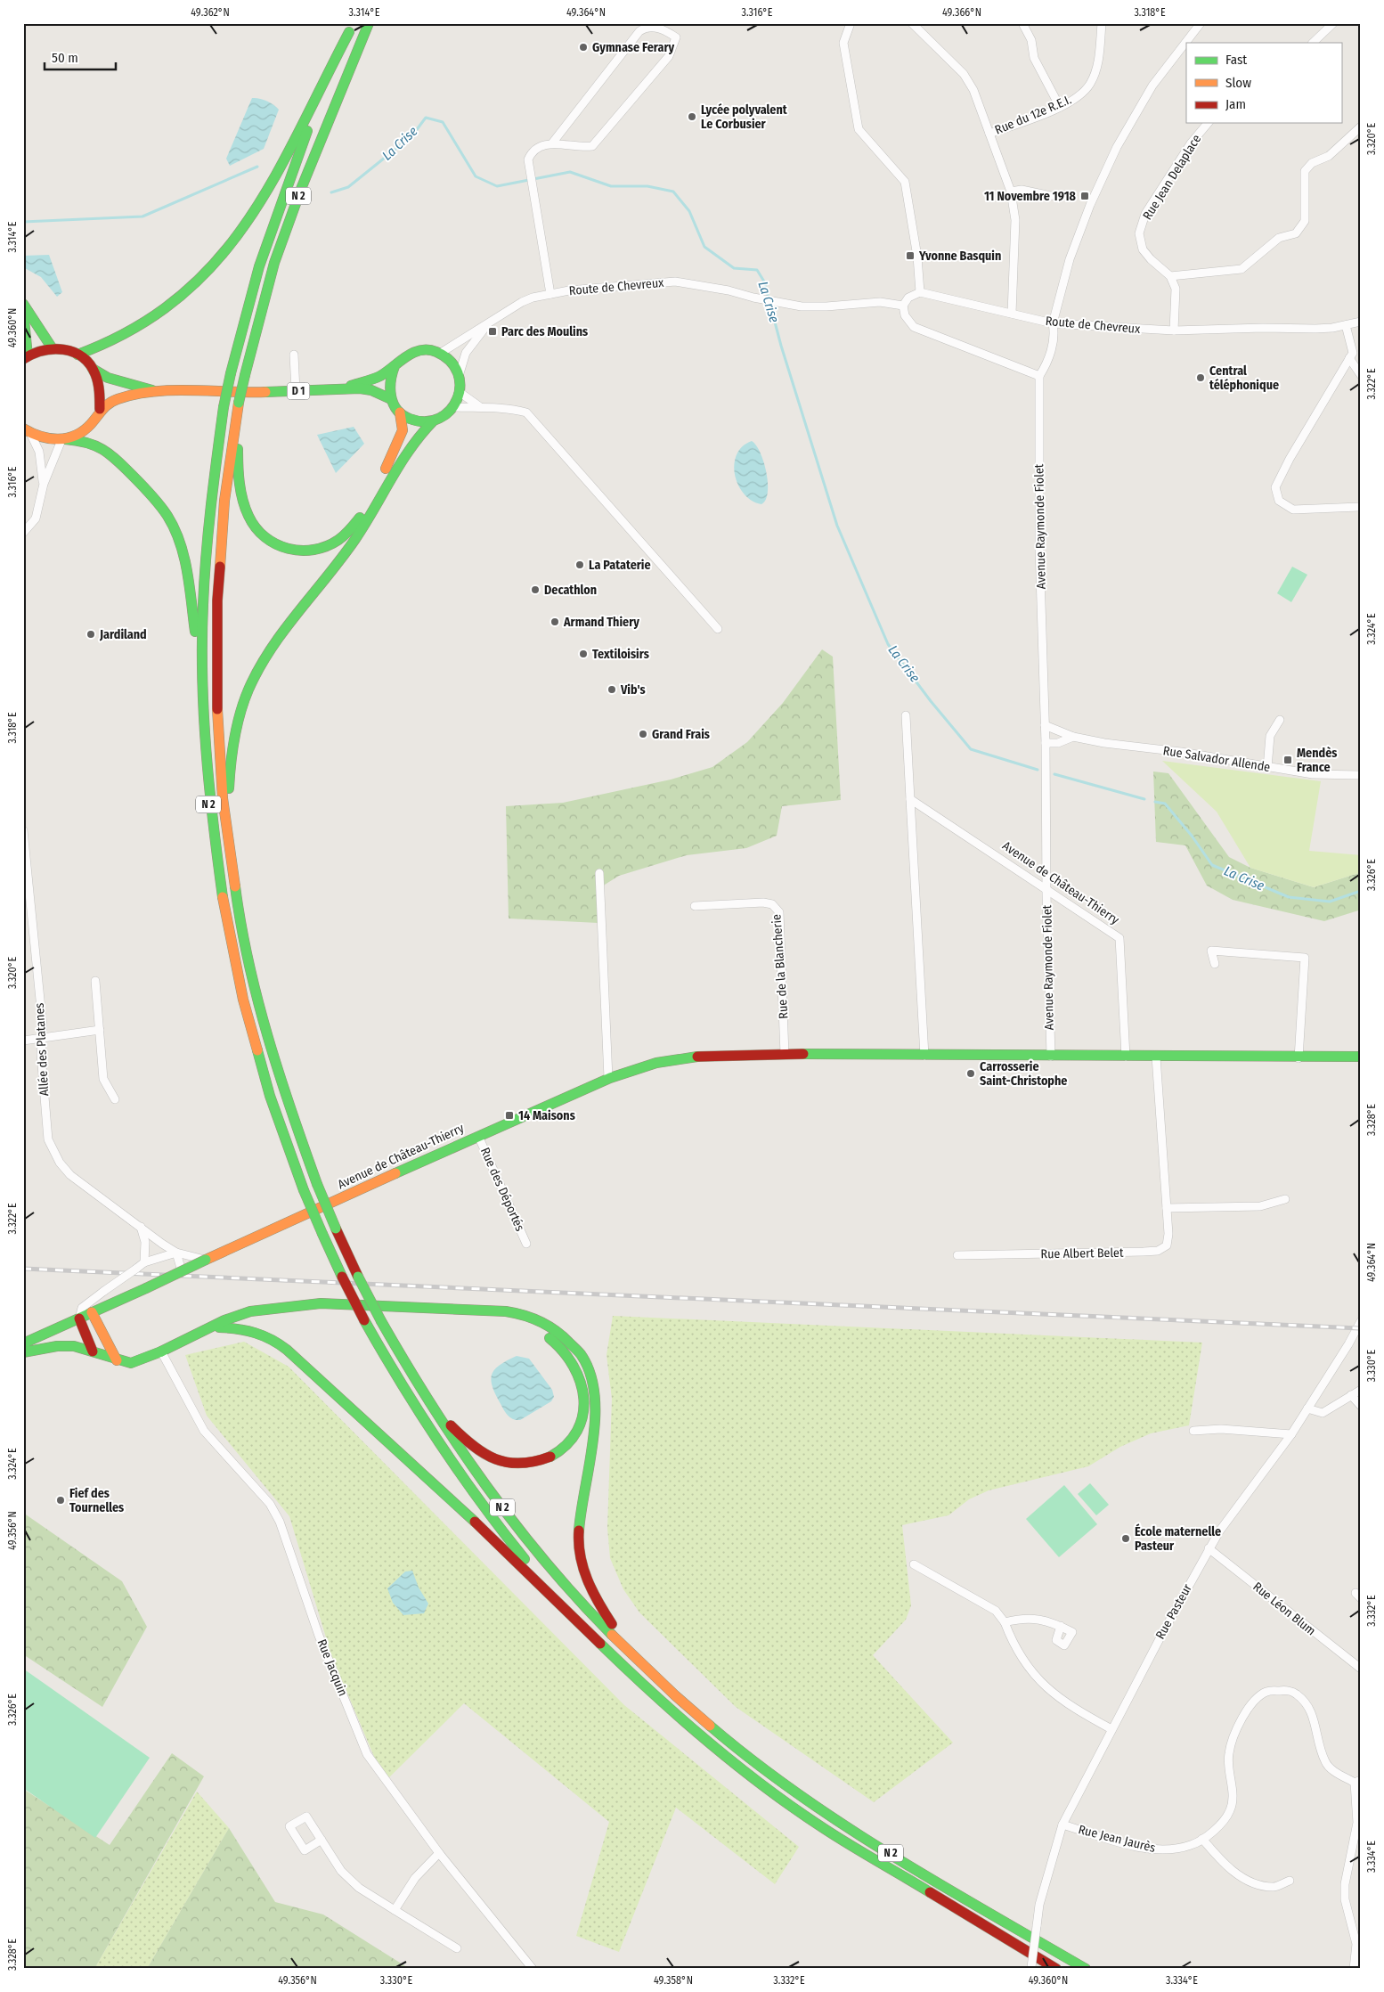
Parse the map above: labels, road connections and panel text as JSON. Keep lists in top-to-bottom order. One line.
{"streets":{"main road":["N 2","D 1","Avenue de Château-Thierry"],"street":["Rue du 12e R.E.I.","Rue Jean Delaplace","Route de Chevreux","Avenue Raymonde Fiolet","Rue Salvador Allende","Rue de la Blancherie","Allée des Platanes","Rue des Déportés","Rue Albert Belet","Rue Léon Blum","Rue Pasteur","Rue Jacquin","Rue Jean Jaurès"]},"crossings":[["Route de Chevreux","D 1"],["Route de Chevreux","Avenue Raymonde Fiolet"],["Avenue Raymonde Fiolet","Rue Salvador Allende"],["Avenue Raymonde Fiolet","Avenue de Château-Thierry"],["Avenue de Château-Thierry","Rue de la Blancherie"],["Avenue de Château-Thierry","Rue des Déportés"],["Avenue de Château-Thierry","Rue Albert Belet"],["Rue Léon Blum","Rue Pasteur"],["Rue Pasteur","Rue Jean Jaurès"]],"water":["La Crise"],"places":{"other":["Gymnase Ferary","Lycée polyvalent Le Corbusier","Central téléphonique","La Pataterie","Decathlon","Armand Thiery","Jardiland","Textiloisirs","Vib's","Grand Frais","Carrosserie Saint-Christophe","Fief des Tournelles","École maternelle Pasteur"],"transit":["11 Novembre 1918","Yvonne Basquin","Parc des Moulins","Mendès France","14 Maisons"]},"legend":["Fast","Slow","Jam"],"scale_bar":"50 m","coordinates":["49.362°N","3.314°E","49.364°N","3.316°E","49.366°N","3.318°E","3.320°E","49.360°N","3.322°E","3.324°E","3.326°E","3.328°E","3.330°E","49.356°N","3.332°E","3.334°E","49.358°N"]}
